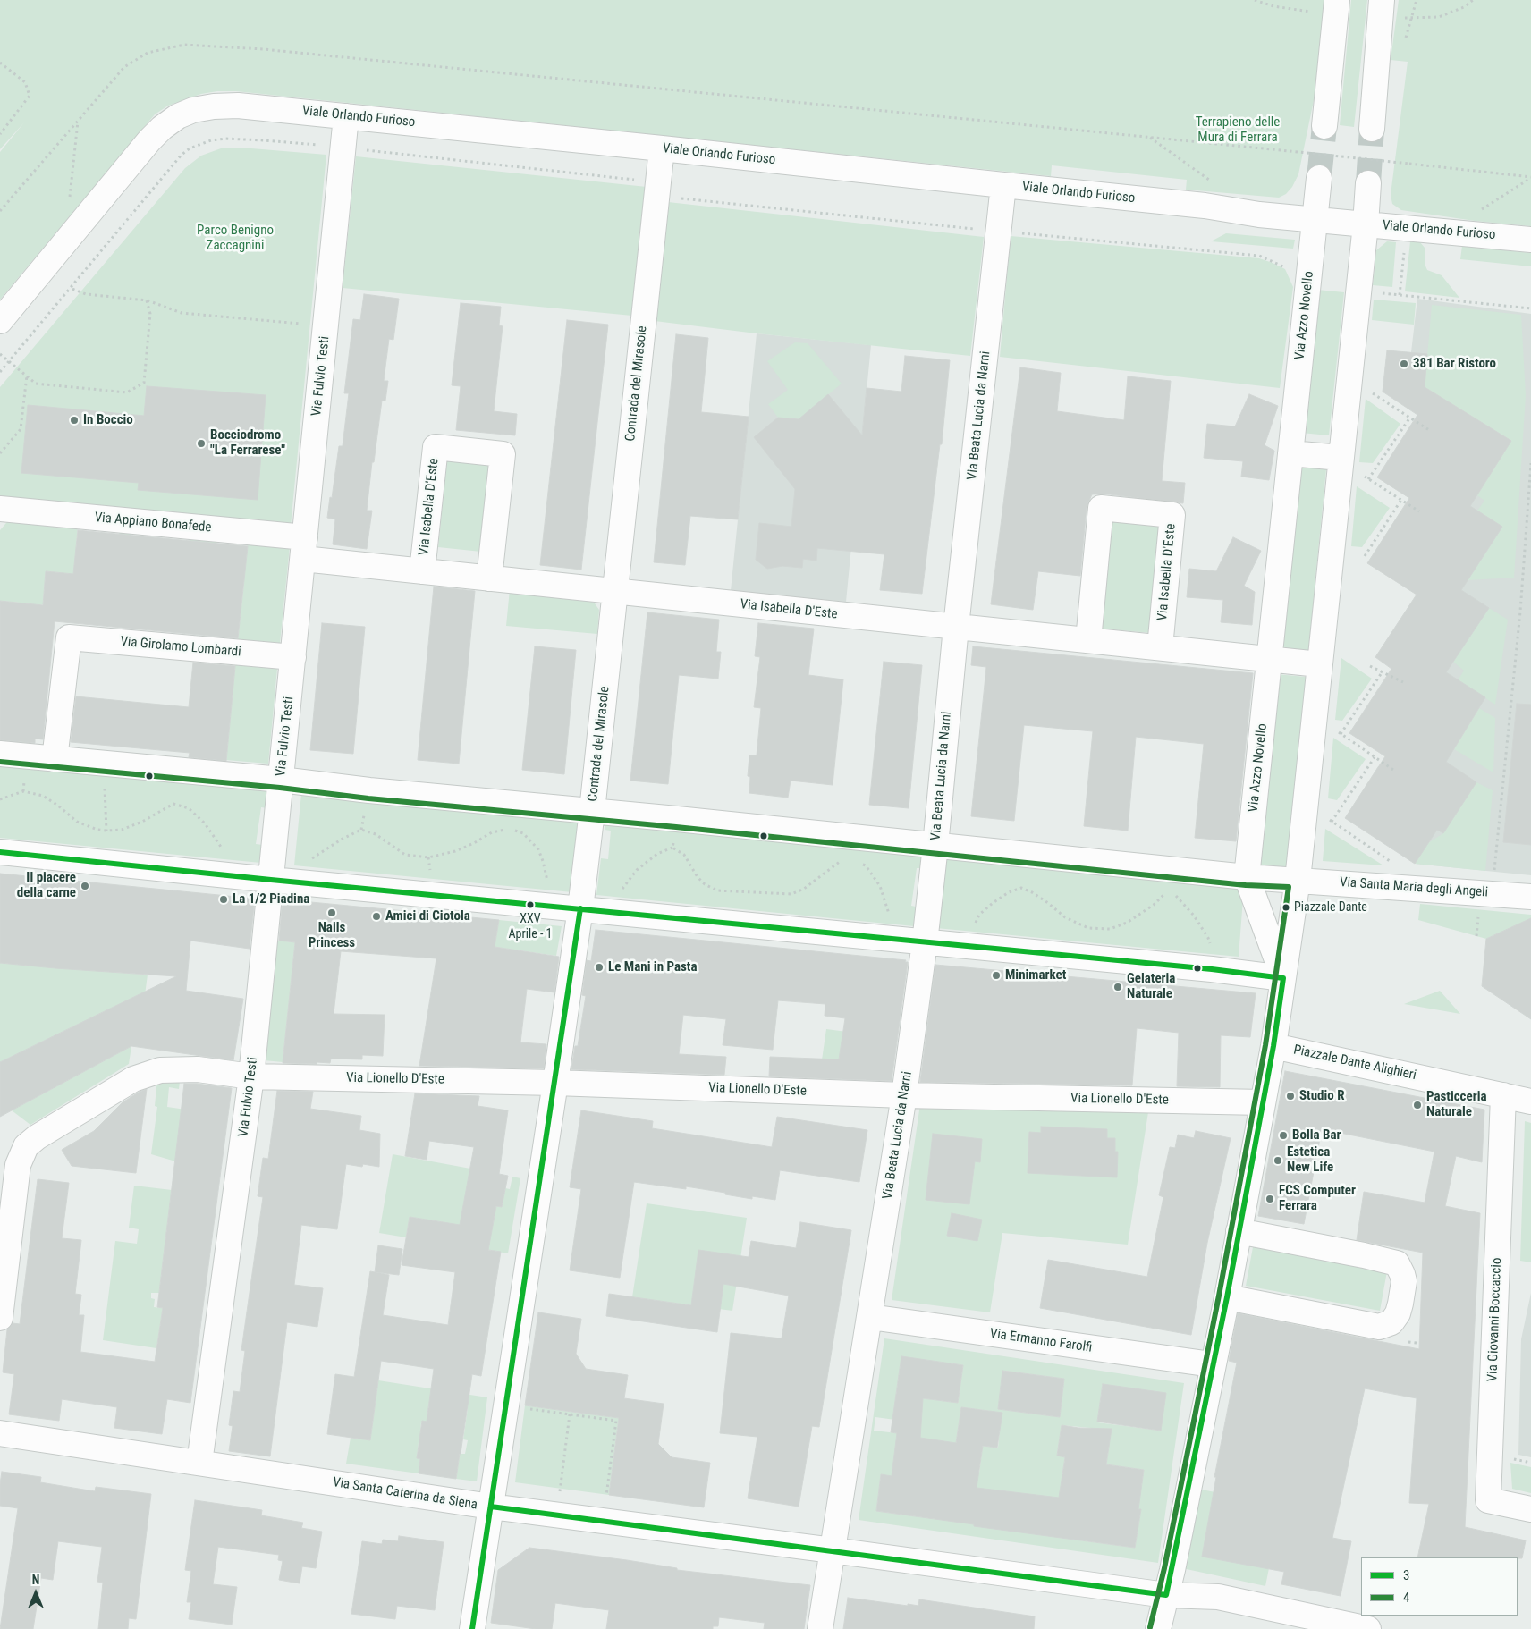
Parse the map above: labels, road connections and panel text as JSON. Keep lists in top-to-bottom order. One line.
{"streets":{"street":["Viale Orlando Furioso","Via Azzo Novello","Via Fulvio Testi","Contrada del Mirasole","Via Beata Lucia da Narni","Via Isabella D'Este","Via Appiano Bonafede","Via Girolamo Lombardi","Via Santa Maria degli Angeli","Piazzale Dante Alighieri","Via Lionello D'Este","Via Giovanni Boccaccio","Via Ermanno Farolfi","Via Santa Caterina da Siena"]},"crossings":[["Viale Orlando Furioso","Via Azzo Novello"],["Viale Orlando Furioso","Via Fulvio Testi"],["Viale Orlando Furioso","Contrada del Mirasole"],["Viale Orlando Furioso","Via Beata Lucia da Narni"],["Via Azzo Novello","Via Isabella D'Este"],["Via Azzo Novello","Via Santa Maria degli Angeli"],["Via Fulvio Testi","Via Isabella D'Este"],["Via Fulvio Testi","Via Appiano Bonafede"],["Via Fulvio Testi","Via Girolamo Lombardi"],["Via Fulvio Testi","Via Santa Maria degli Angeli"],["Via Fulvio Testi","Via Lionello D'Este"],["Via Fulvio Testi","Via Santa Caterina da Siena"],["Contrada del Mirasole","Via Isabella D'Este"],["Contrada del Mirasole","Via Santa Maria degli Angeli"],["Contrada del Mirasole","Via Lionello D'Este"],["Contrada del Mirasole","Via Santa Caterina da Siena"],["Via Beata Lucia da Narni","Via Isabella D'Este"],["Via Beata Lucia da Narni","Via Santa Maria degli Angeli"],["Via Beata Lucia da Narni","Via Lionello D'Este"],["Via Beata Lucia da Narni","Via Ermanno Farolfi"],["Via Beata Lucia da Narni","Via Santa Caterina da Siena"],["Via Isabella D'Este","Via Appiano Bonafede"],["Via Girolamo Lombardi","Via Santa Maria degli Angeli"],["Piazzale Dante Alighieri","Via Giovanni Boccaccio"]],"parks":["Terrapieno delle Mura di Ferrara","Parco Benigno Zaccagnini"],"places":["381 Bar Ristoro","In Boccio","Bocciodromo \"La Ferrarese\"","Il piacere della carne","La 1/2 Piadina","XXV Aprile - 1","Piazzale Dante","Nails Princess","Amici di Ciotola","Le Mani in Pasta","Minimarket","Gelateria Naturale","Studio R","Pasticceria Naturale","Bolla Bar","Estetica New Life","FCS Computer Ferrara"],"lines":["transit line 4","transit line 3"],"legend":["3","4"],"north":"top"}
